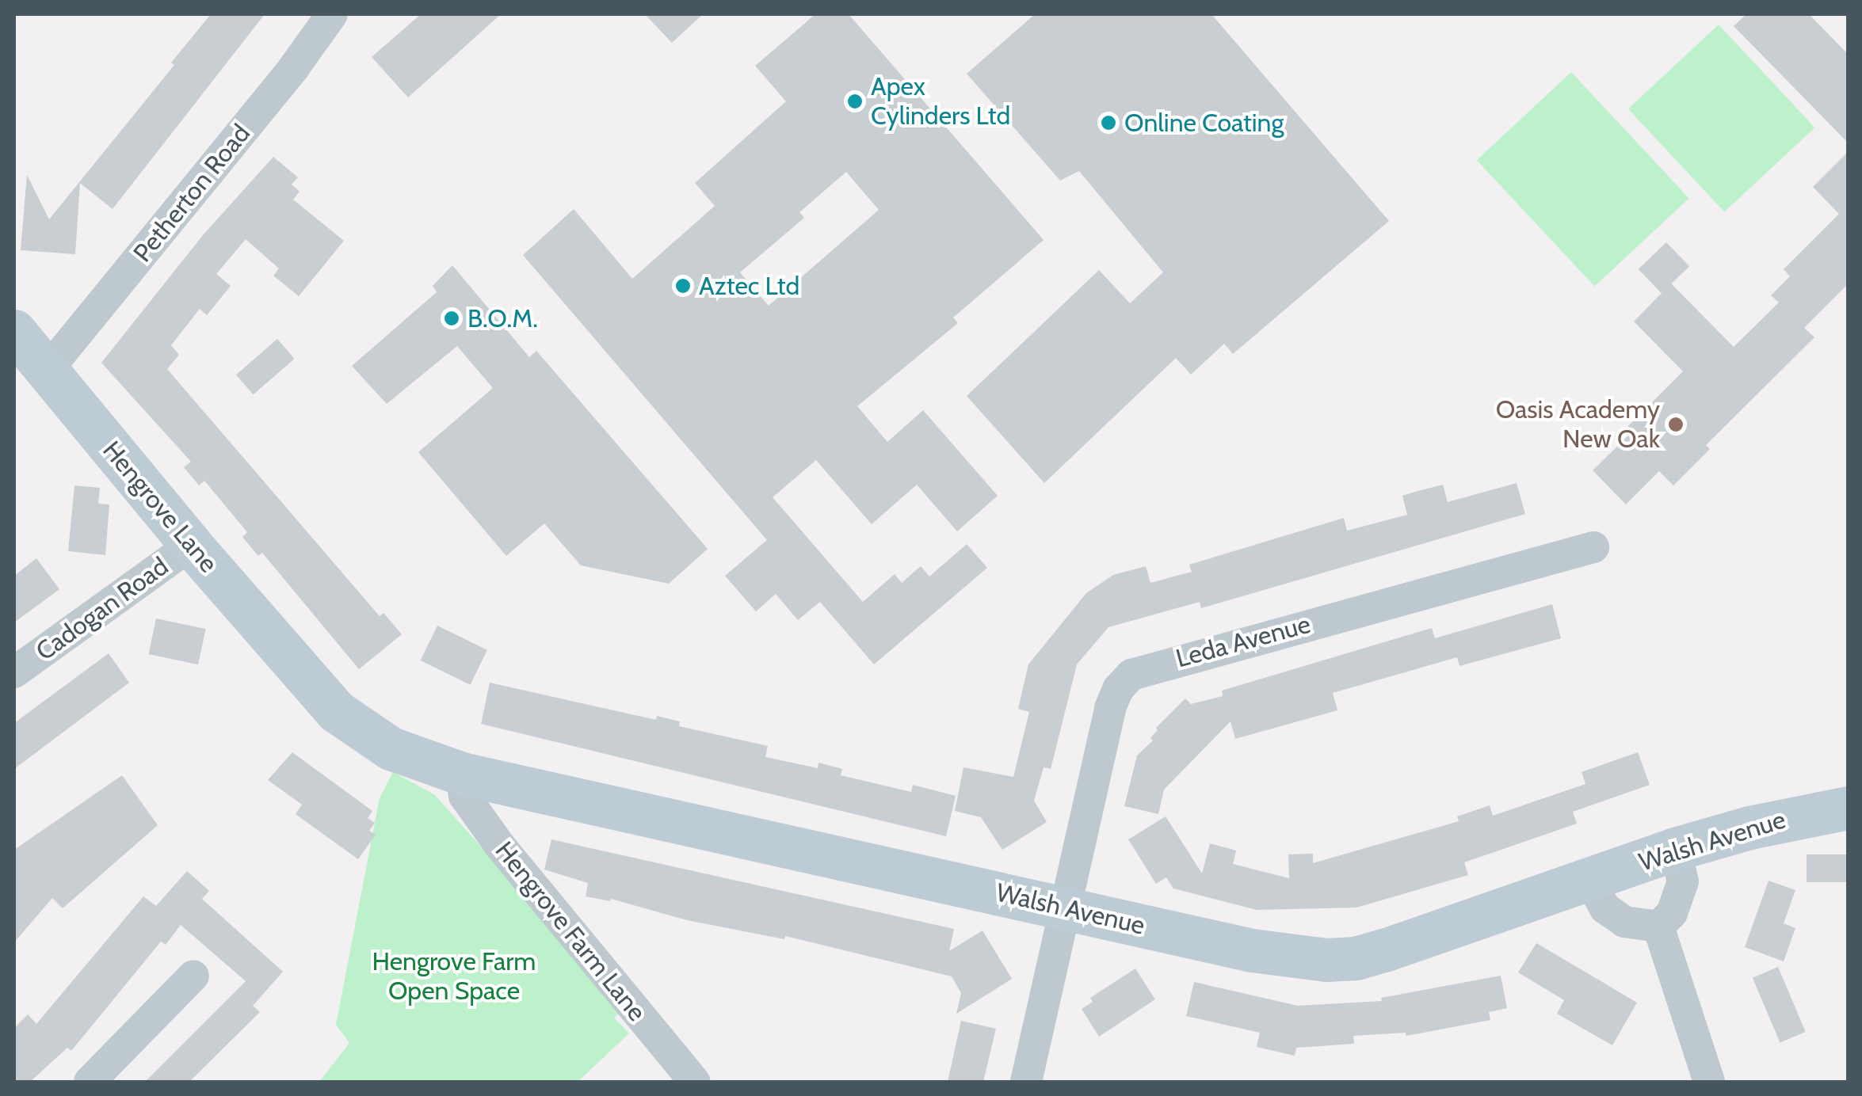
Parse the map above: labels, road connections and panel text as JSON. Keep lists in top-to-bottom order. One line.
{"streets":{"street":["Petherton Road","Hengrove Lane","Cadogan Road","Leda Avenue","Walsh Avenue","Hengrove Farm Lane"]},"crossings":[["Petherton Road","Hengrove Lane"],["Hengrove Lane","Cadogan Road"],["Hengrove Lane","Walsh Avenue"],["Leda Avenue","Walsh Avenue"],["Walsh Avenue","Hengrove Farm Lane"]],"parks":["Hengrove Farm Open Space"],"places":["Apex Cylinders Ltd","Online Coating","Aztec Ltd","B.O.M.","Oasis Academy New Oak"]}
